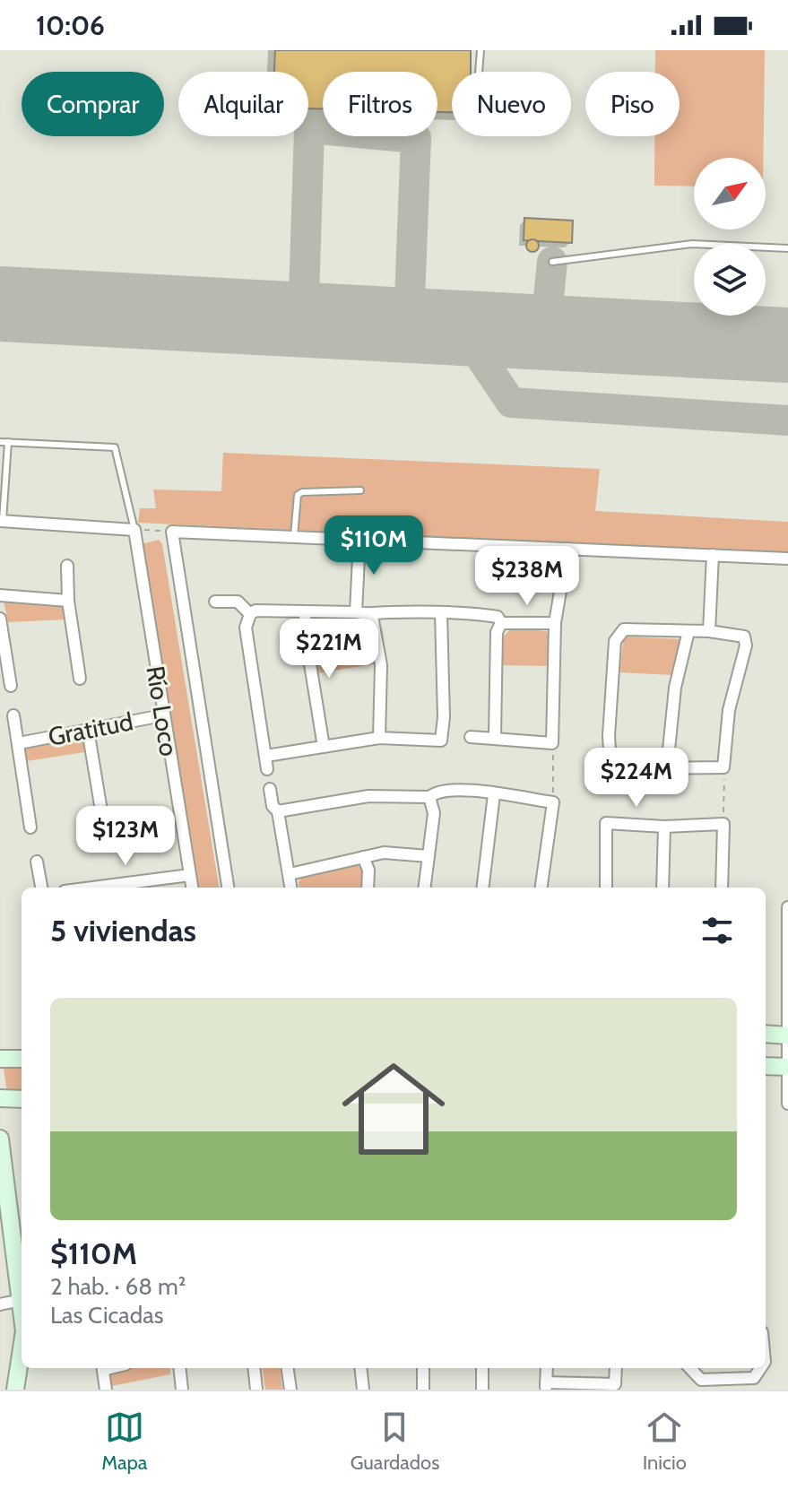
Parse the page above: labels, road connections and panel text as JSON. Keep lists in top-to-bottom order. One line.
{"streets":{"street":["Río Loco","Gratitud"]},"crossings":[["Río Loco","Gratitud"]],"north":"top right","page":{"status":"10:06","chip":["Comprar","Alquilar","Filtros","Nuevo","Piso"],"price":["$110M","$238M","$221M","$224M","$123M"],"heading":"5 viviendas","list":[{"name":"$110M","note":"2 hab. · 68 m² · Las Cicadas"}],"tabs":["Mapa","Guardados","Inicio"]}}
